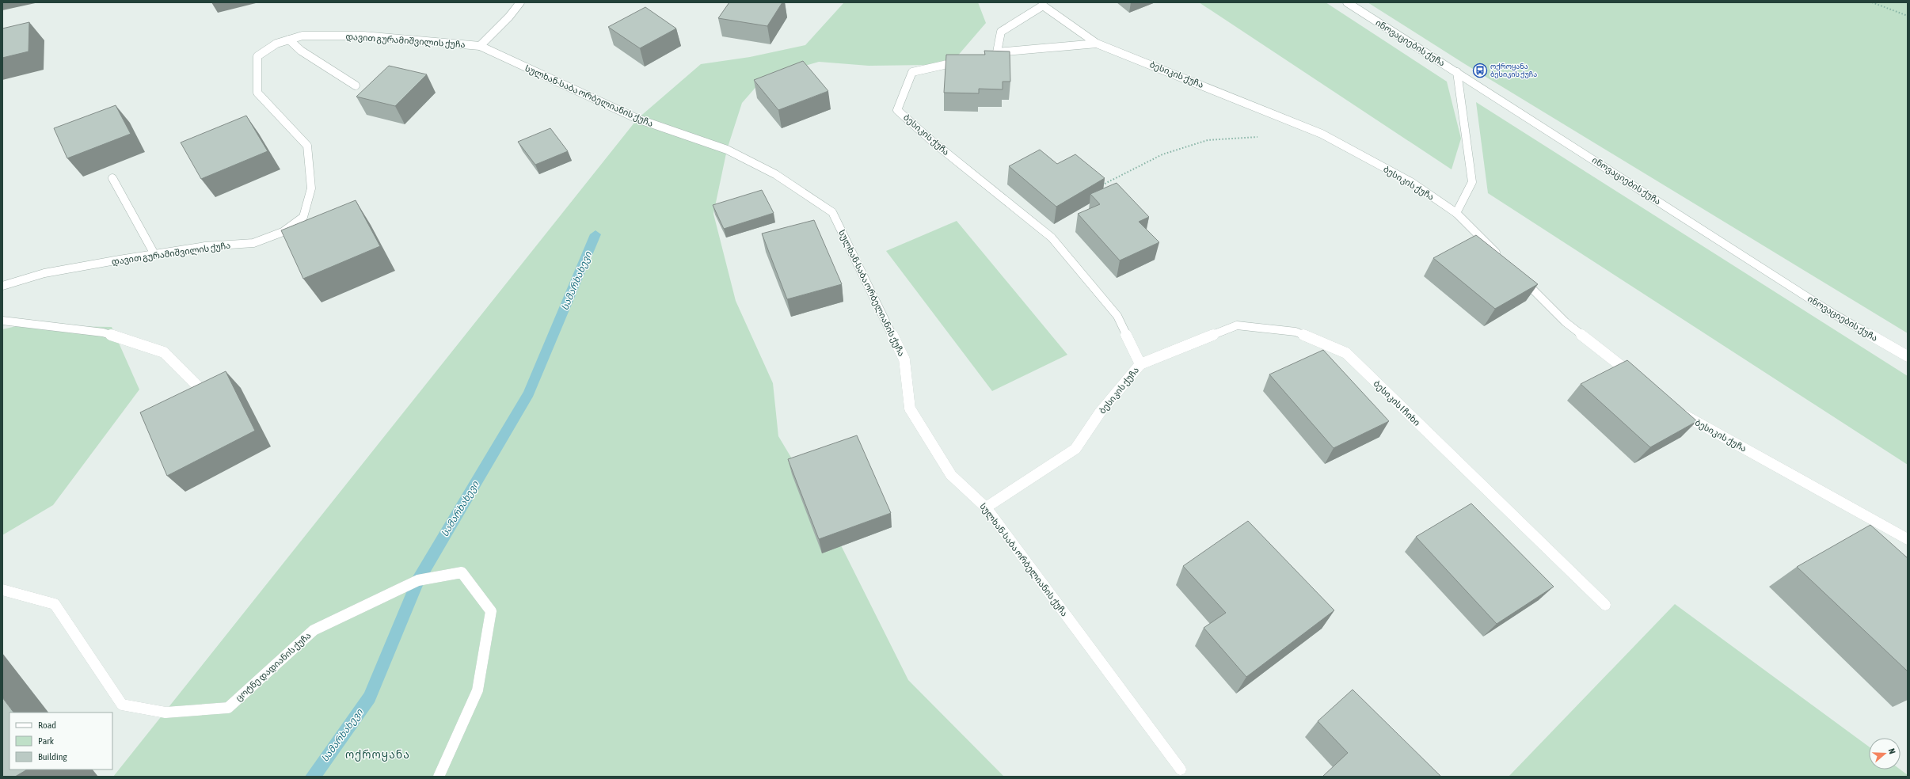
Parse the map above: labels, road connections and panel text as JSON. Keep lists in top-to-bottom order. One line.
{"streets":{"street":["დავით გურამიშვილის ქუჩა","ინოვაციების ქუჩა","ბესიკის ქუჩა","სულხან-საბა ორბელიანის ქუჩა","ბესიკის I ჩიხი","ცოტნე დადიანის ქუჩა"]},"crossings":[["დავით გურამიშვილის ქუჩა","სულხან-საბა ორბელიანის ქუჩა"],["ბესიკის ქუჩა","სულხან-საბა ორბელიანის ქუჩა"],["ბესიკის ქუჩა","ბესიკის I ჩიხი"]],"districts":["ოქროყანა"],"water":["სამარხახევი"],"places":{"bus stop":["ოქროყანა ბესიკის ქუჩა"]},"legend":["Road","Park","Building"],"north":"right"}
